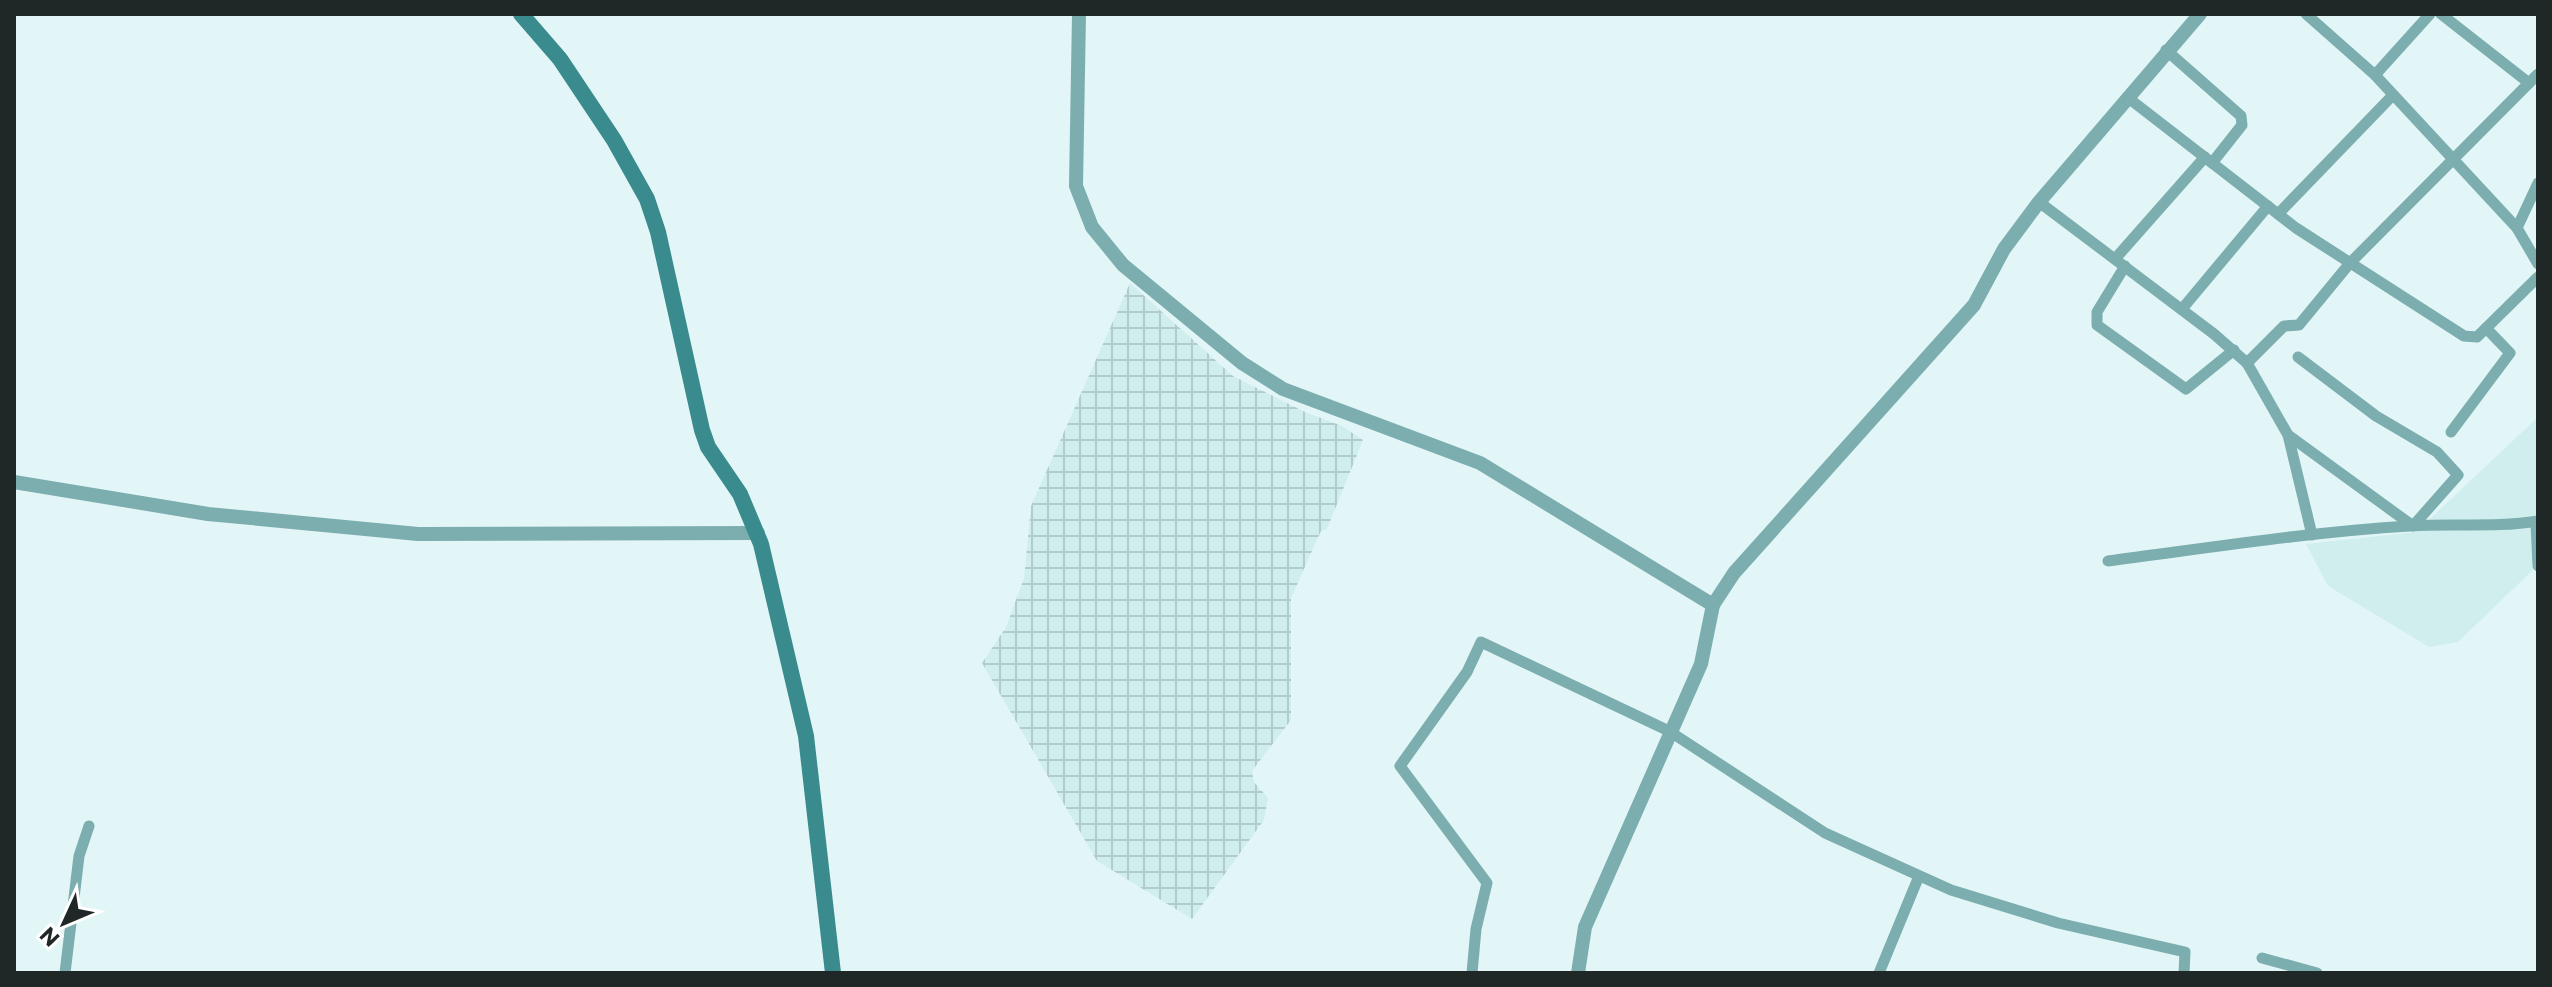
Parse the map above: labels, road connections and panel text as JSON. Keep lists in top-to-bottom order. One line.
{"north":"bottom left"}
